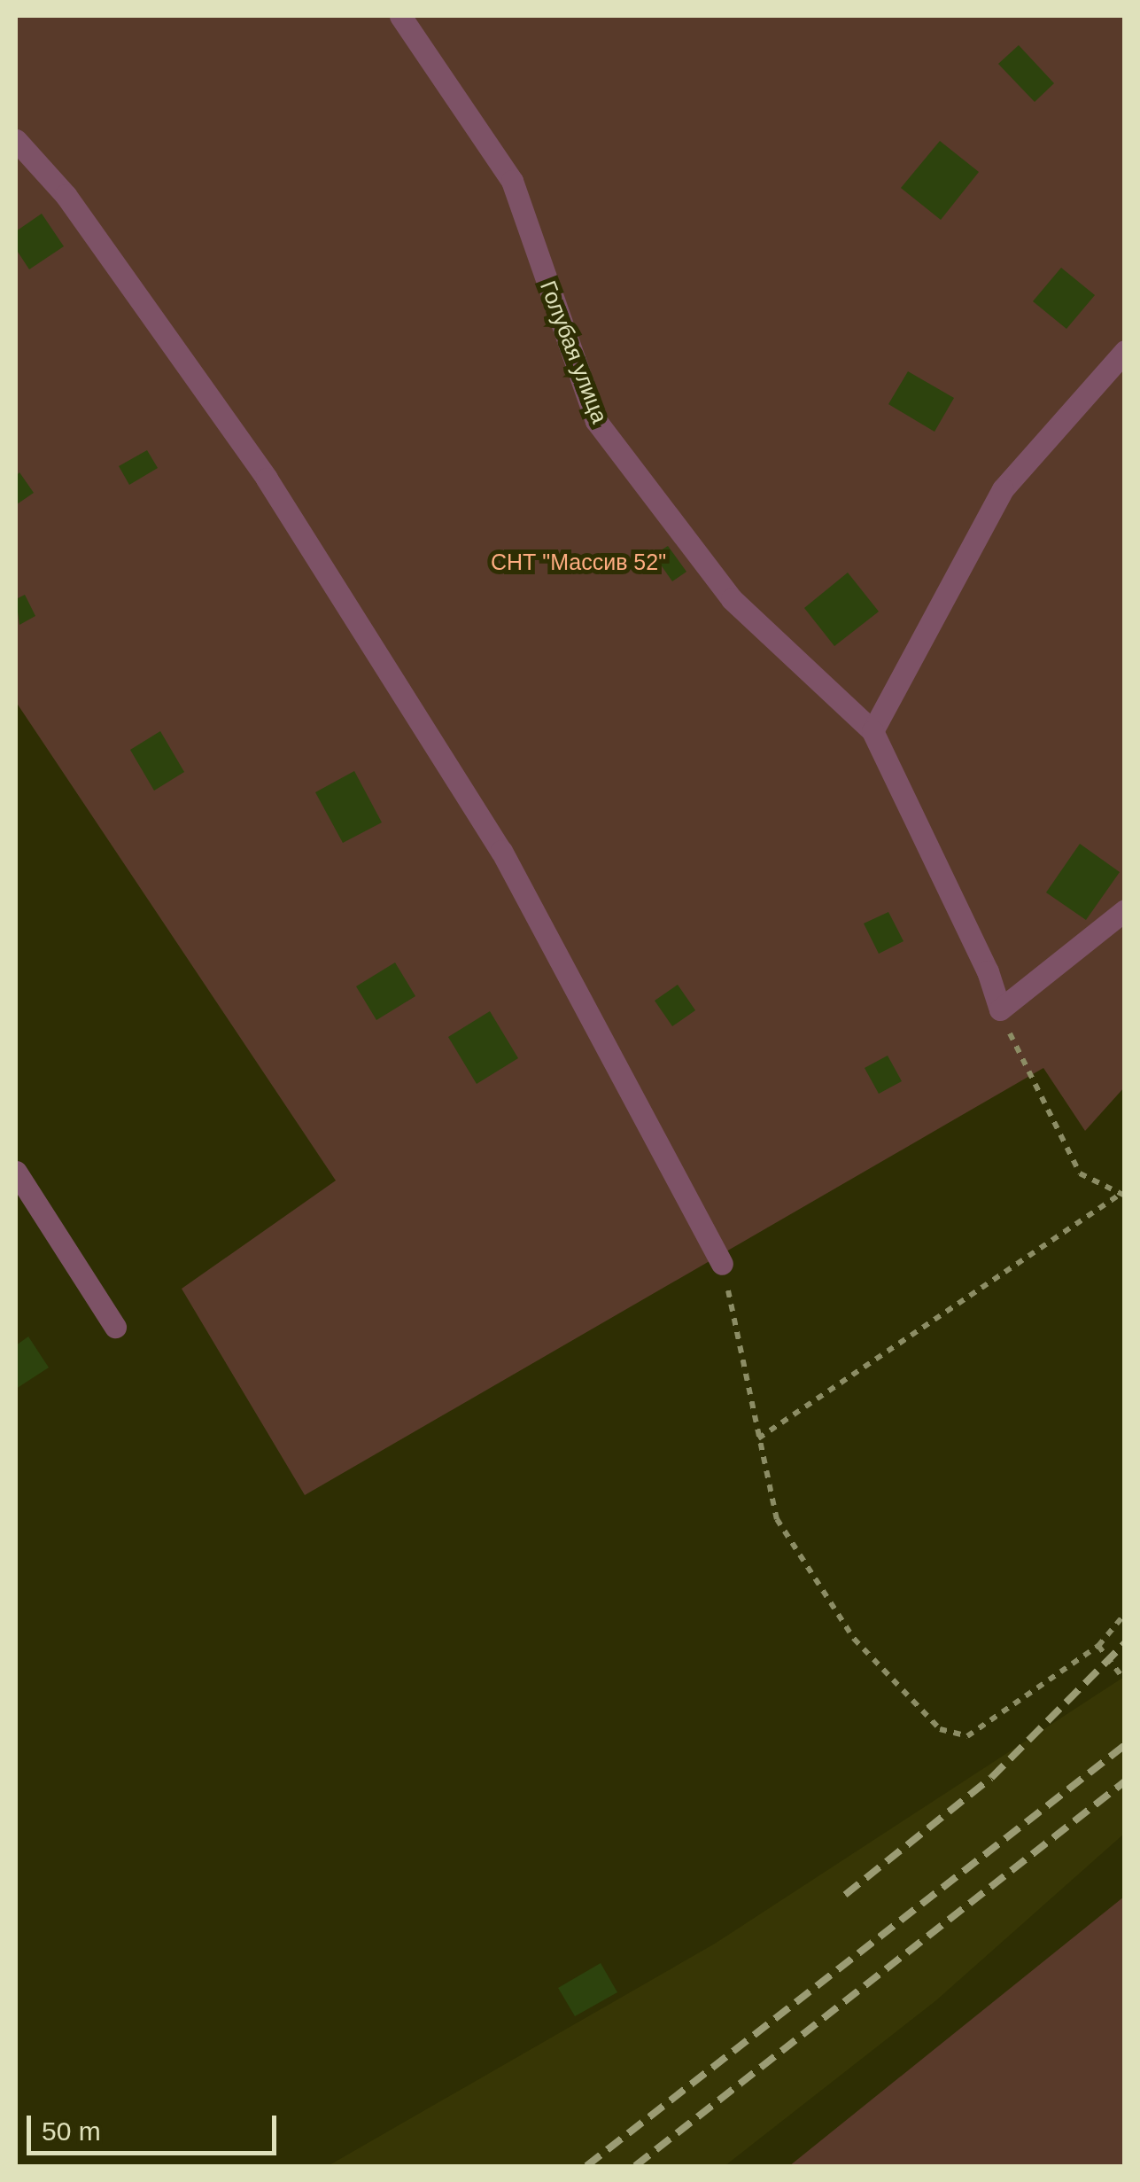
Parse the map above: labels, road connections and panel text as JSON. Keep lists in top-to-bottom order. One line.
{"streets":{"lane":["Голубая улица"]},"parks":["СНТ \"Массив 52\""],"scale_bar":"50 m"}
